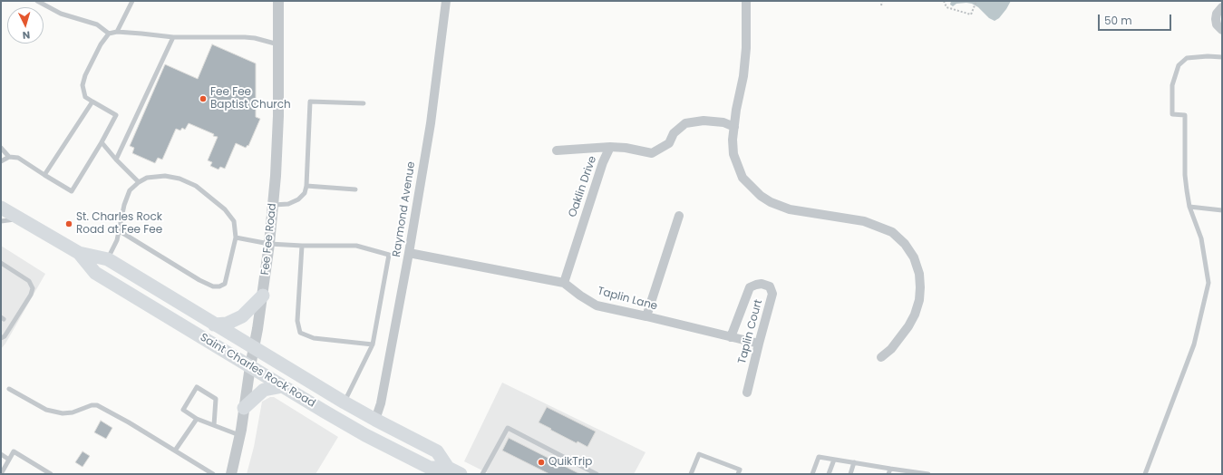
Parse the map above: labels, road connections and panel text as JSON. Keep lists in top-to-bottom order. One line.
{"streets":{"main road":["Saint Charles Rock Road"],"street":["Oaklin Drive","Raymond Avenue","Fee Fee Road","Taplin Lane","Taplin Court"]},"crossings":[["Oaklin Drive","Taplin Lane"],["Raymond Avenue","Taplin Lane"],["Raymond Avenue","Saint Charles Rock Road"],["Fee Fee Road","Saint Charles Rock Road"],["Taplin Lane","Taplin Court"]],"places":["Fee Fee Baptist Church","St. Charles Rock Road at Fee Fee","QuikTrip"],"scale_bar":"50 m","north":"bottom"}
